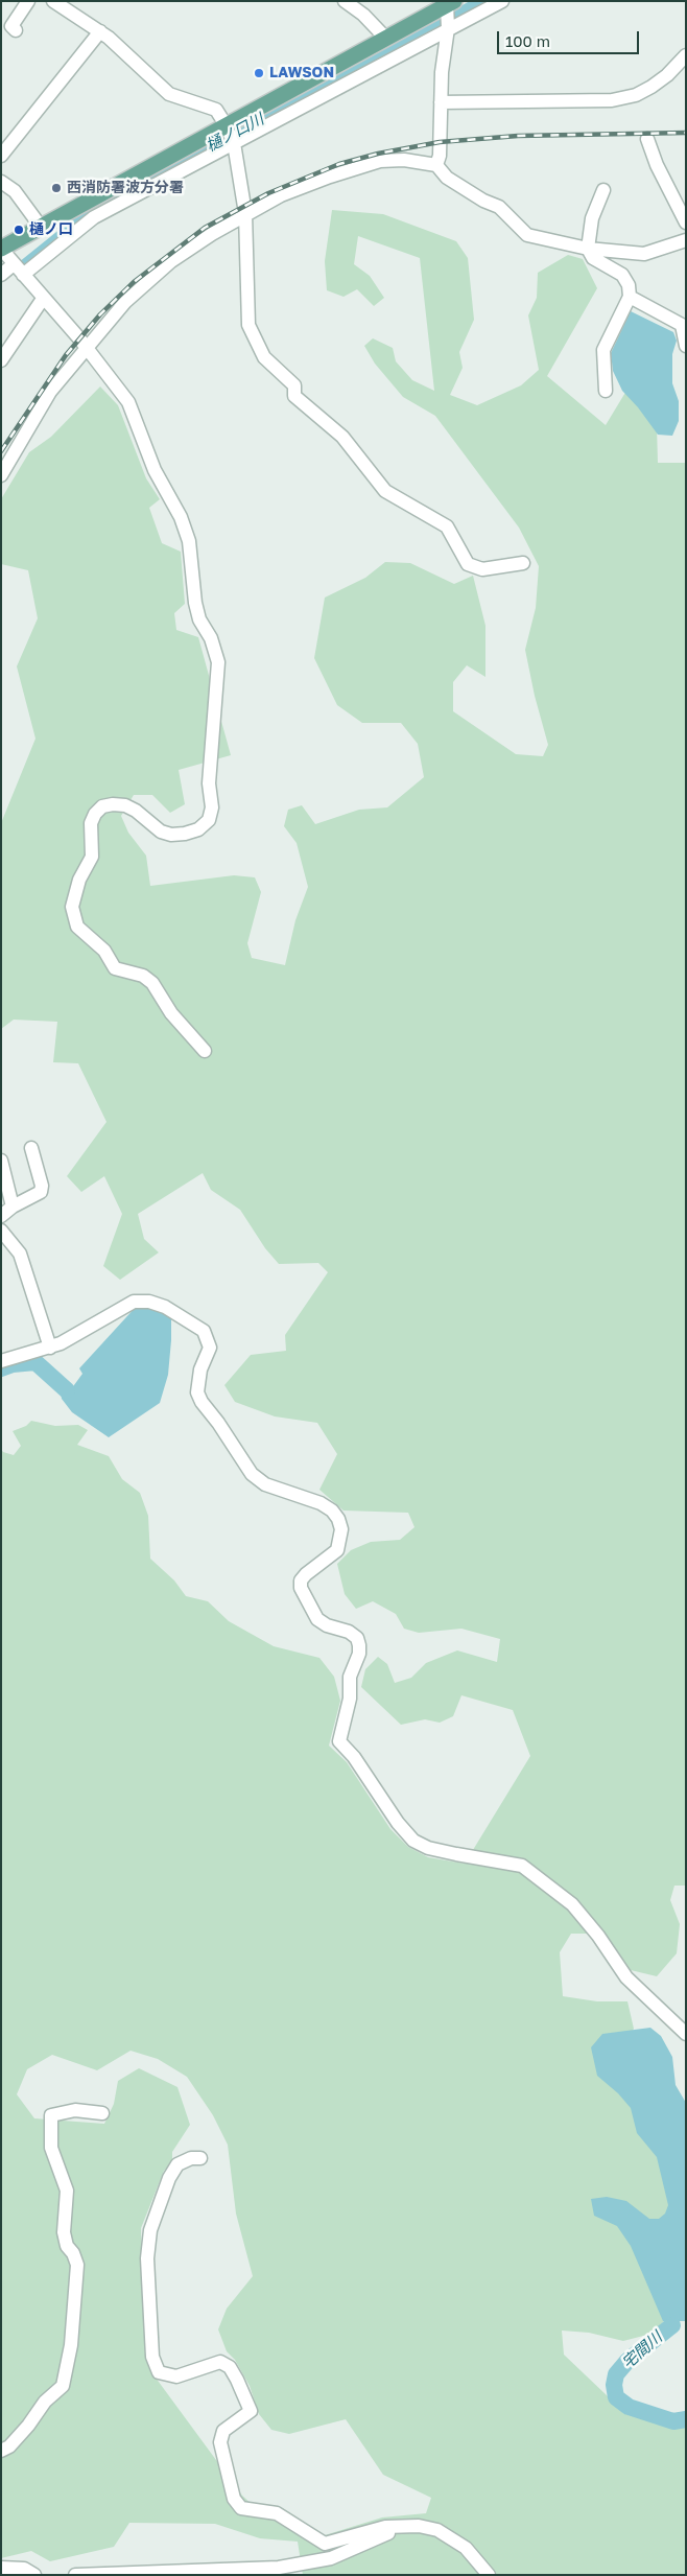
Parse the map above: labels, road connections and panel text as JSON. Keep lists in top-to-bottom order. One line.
{"water":["樋ノ口川","宅間川"],"places":["LAWSON","西消防署波方分署","樋ノ口"],"scale_bar":"100 m"}
